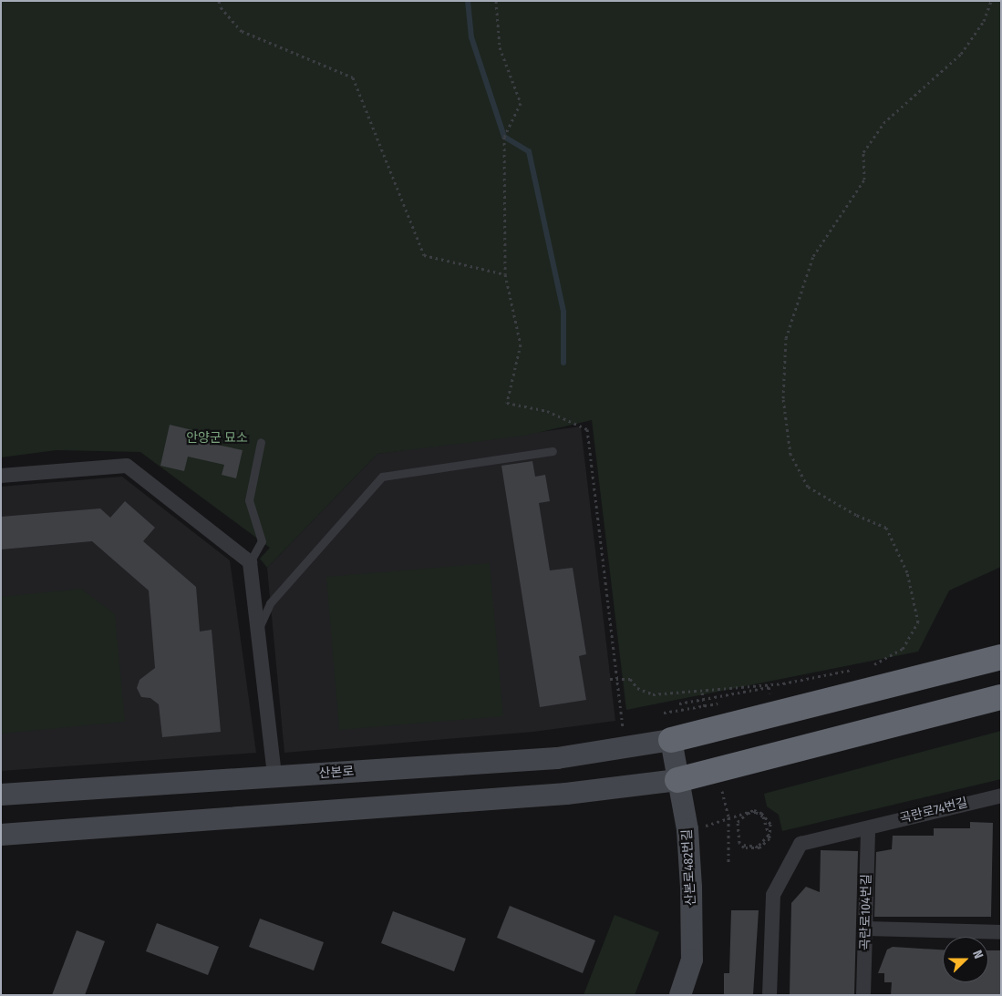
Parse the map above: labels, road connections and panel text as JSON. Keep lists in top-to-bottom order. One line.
{"streets":{"street":["산본로","곡란로74번길","산본로482번길","곡란로104번길"]},"crossings":[["산본로","산본로482번길"],["곡란로74번길","곡란로104번길"]],"parks":["안양군 묘소"],"north":"right"}
